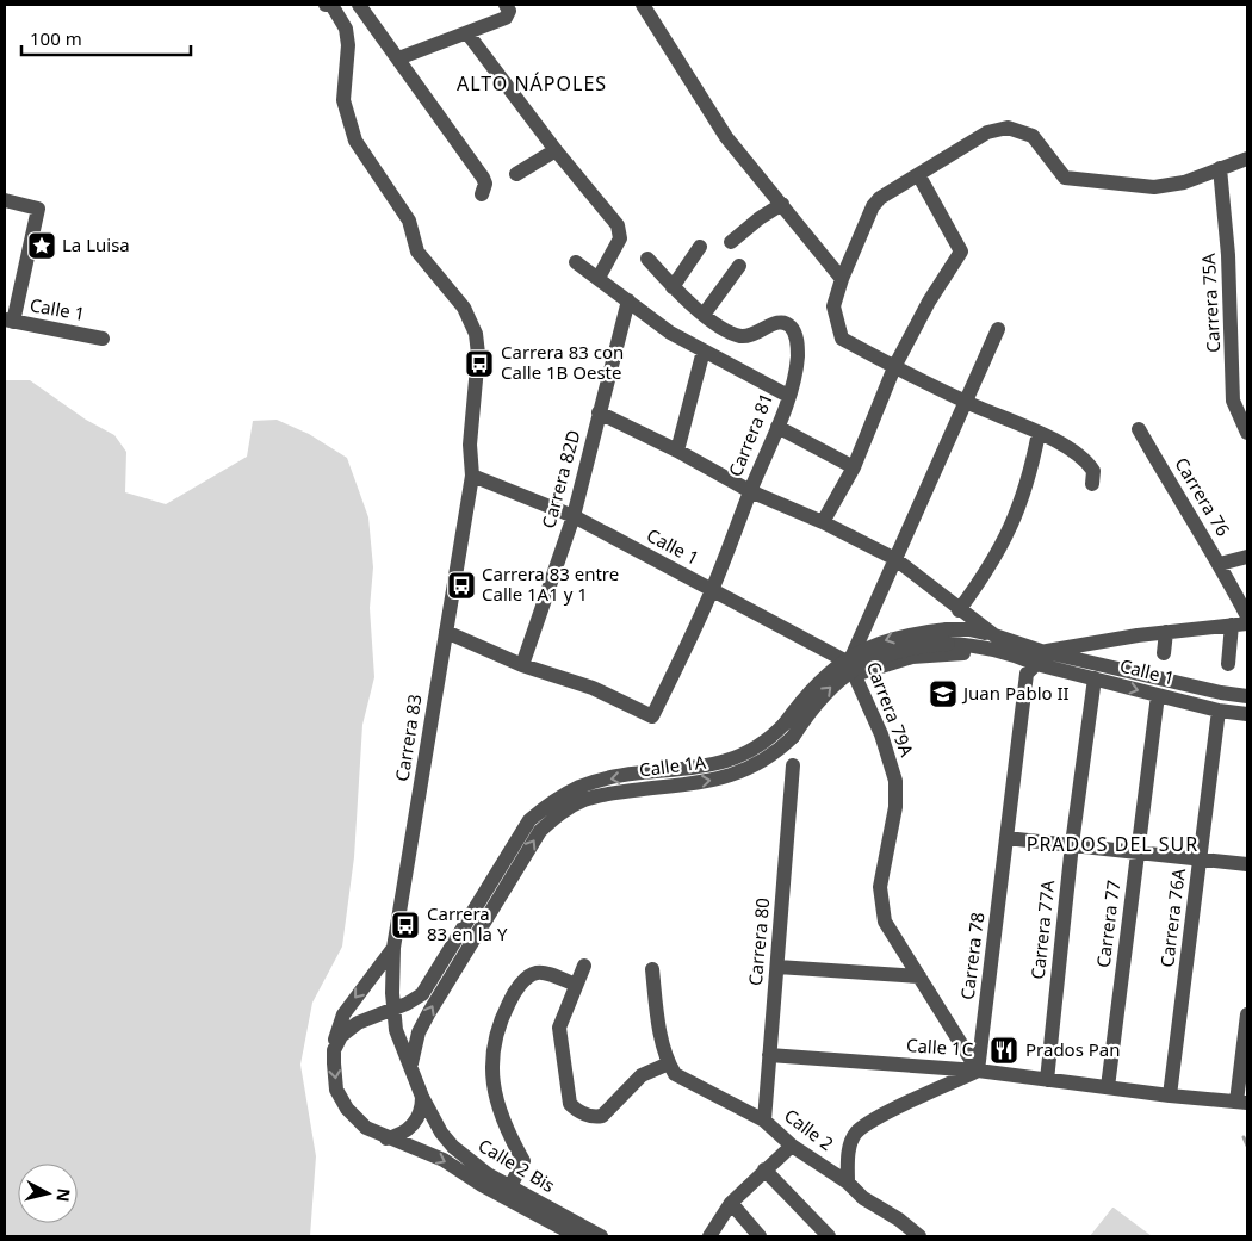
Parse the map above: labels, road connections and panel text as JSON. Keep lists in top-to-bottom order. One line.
{"streets":{"street":["Carrera 75A","Calle 1","Carrera 81","Carrera 82D","Carrera 76","Carrera 79A","Carrera 83","Calle 1A","Carrera 76A","Carrera 77","Carrera 77A","Carrera 80","Carrera 78","Calle 1C","Calle 2","Calle 2 Bis"]},"crossings":[["Calle 1","Carrera 81"],["Calle 1","Carrera 82D"],["Calle 1","Carrera 79A"],["Calle 1","Carrera 83"],["Calle 1","Calle 1A"],["Calle 1","Carrera 76A"],["Calle 1","Carrera 77"],["Calle 1","Carrera 77A"],["Calle 1","Carrera 78"],["Carrera 81","Carrera 82D"],["Carrera 79A","Carrera 78"],["Carrera 79A","Calle 1C"],["Carrera 83","Calle 1A"],["Carrera 83","Calle 2 Bis"],["Calle 1A","Carrera 78"],["Calle 1A","Calle 2 Bis"],["Carrera 76A","Calle 1C"],["Carrera 77","Calle 1C"],["Carrera 77A","Calle 1C"],["Carrera 80","Calle 1C"],["Carrera 80","Calle 2"],["Carrera 78","Calle 1C"]],"districts":["ALTO NÁPOLES","PRADOS DEL SUR"],"places":{"place":["La Luisa"],"bus stop":["Carrera 83 con Calle 1B Oeste","Carrera 83 entre Calle 1A1 y 1","Carrera 83 en la Y"],"school or university":["Juan Pablo II"],"restaurant":["Prados Pan"]},"scale_bar":"100 m","north":"right"}
